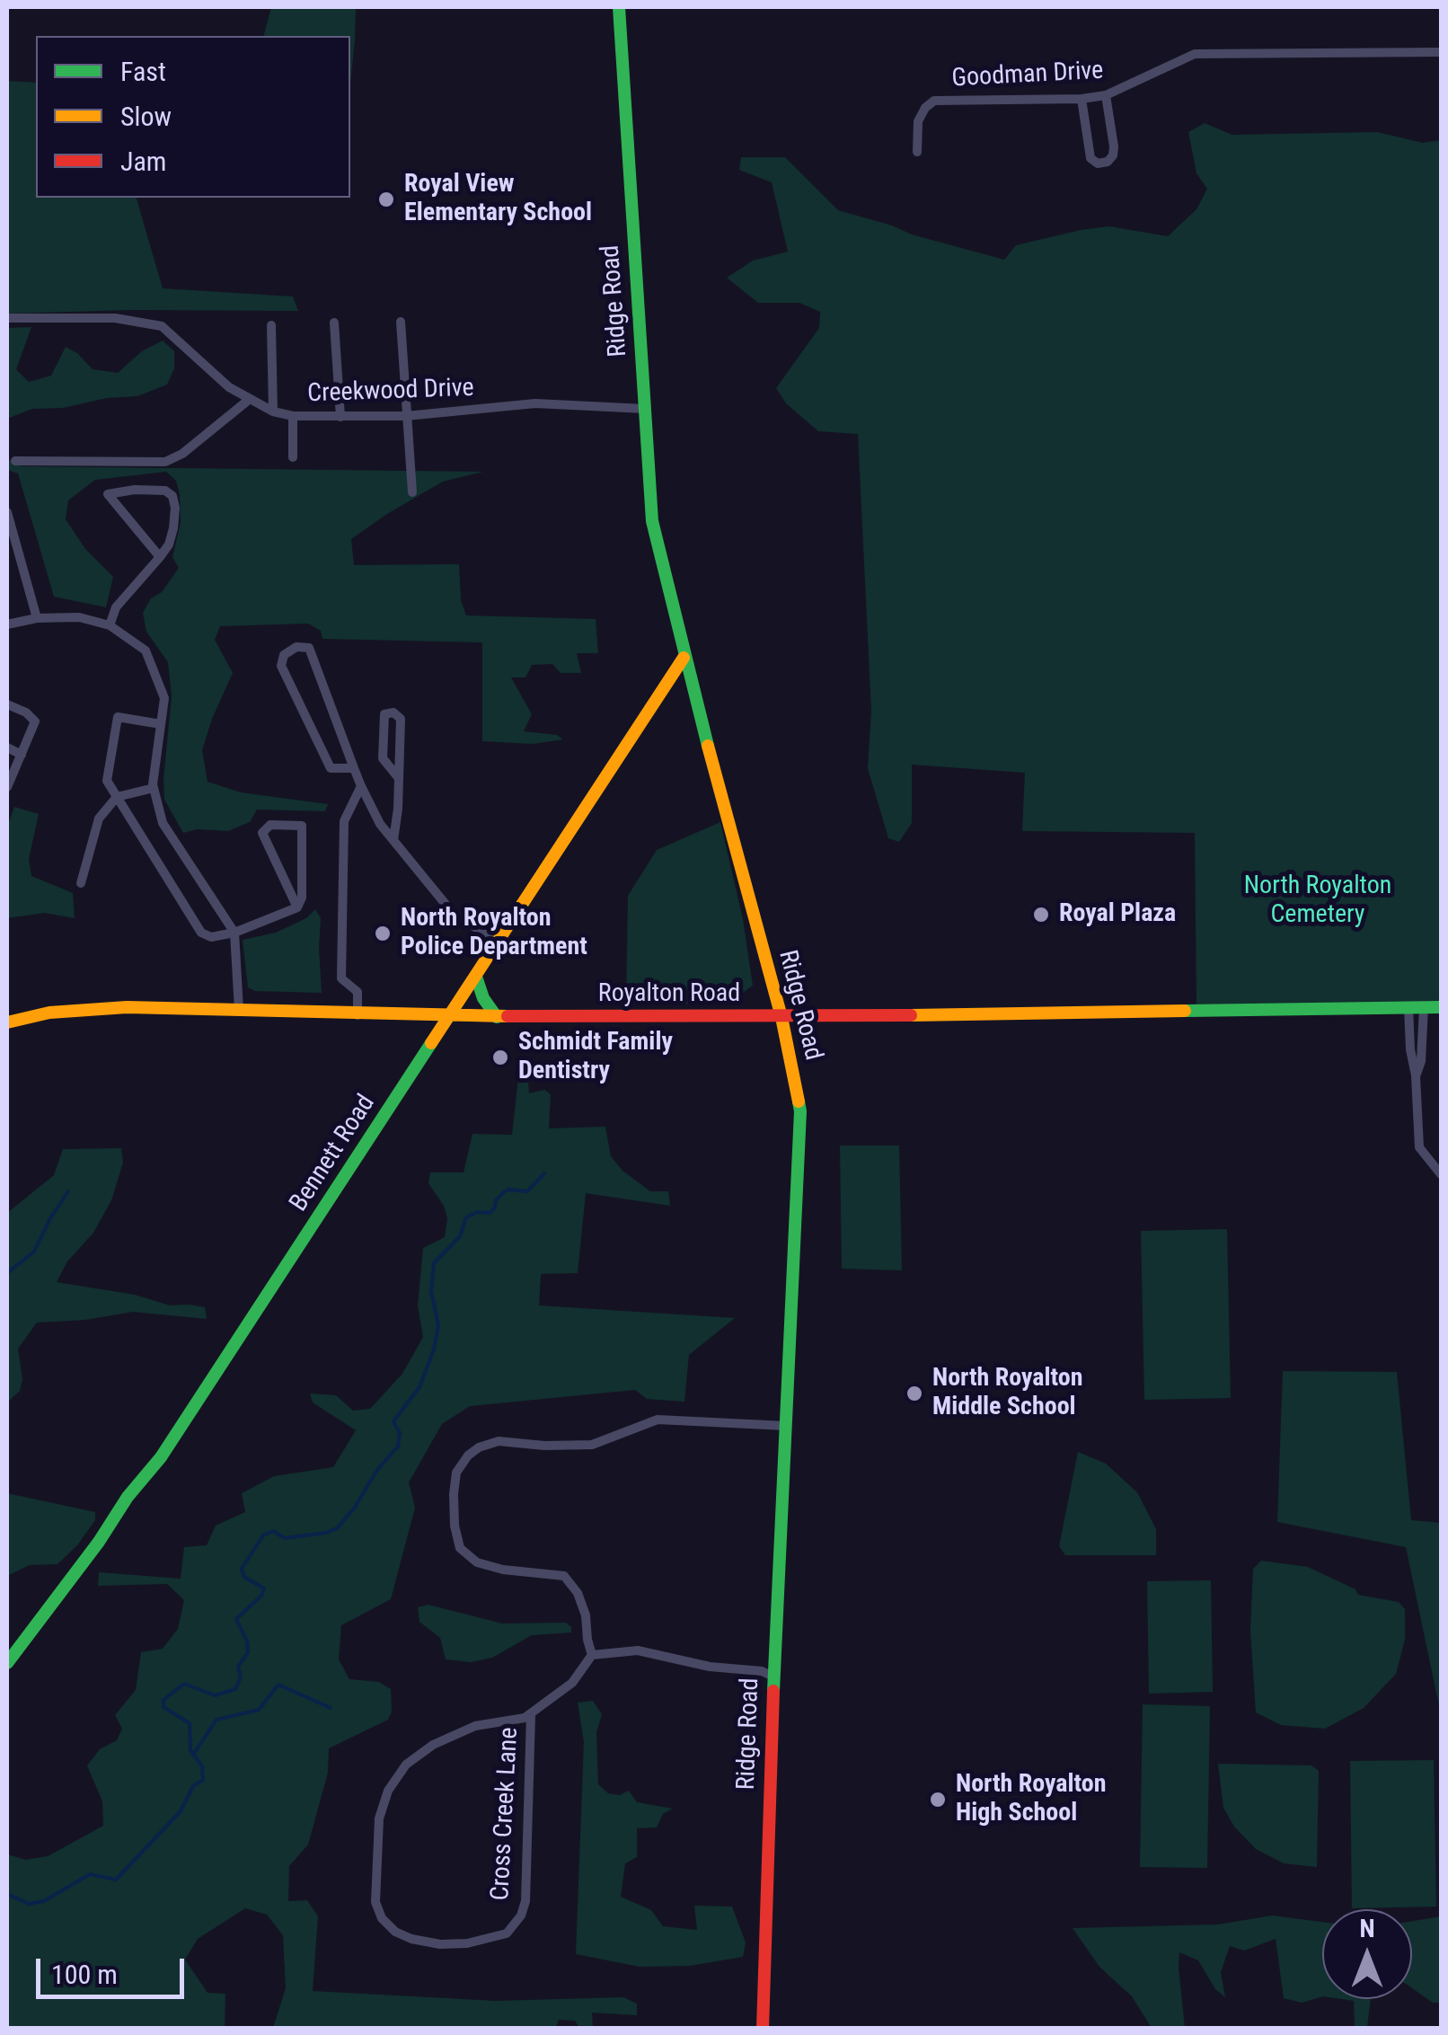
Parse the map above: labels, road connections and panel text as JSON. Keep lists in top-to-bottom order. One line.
{"streets":{"main road":["Ridge Road","Royalton Road","Bennett Road"],"street":["Goodman Drive","Creekwood Drive","Cross Creek Lane"]},"crossings":[["Ridge Road","Creekwood Drive"],["Ridge Road","Royalton Road"],["Ridge Road","Bennett Road"],["Royalton Road","Bennett Road"]],"parks":["North Royalton Cemetery"],"places":["Royal View Elementary School","Royal Plaza","North Royalton Police Department","Schmidt Family Dentistry","North Royalton Middle School","North Royalton High School"],"legend":["Fast","Slow","Jam"],"scale_bar":"100 m","north":"top"}
